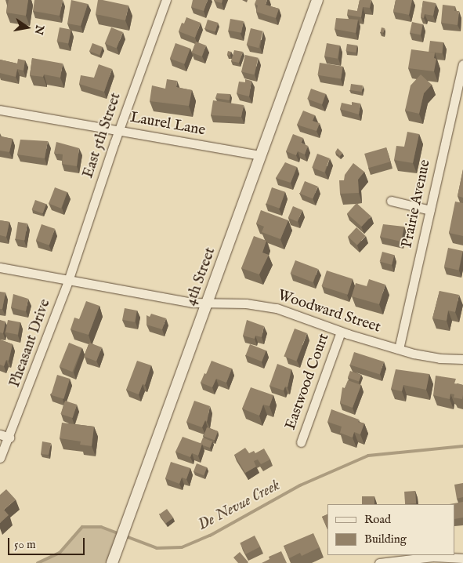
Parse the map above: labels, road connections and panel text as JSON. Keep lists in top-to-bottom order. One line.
{"streets":{"street":["Laurel Lane","East 5th Street","Prairie Avenue","4th Street","Woodward Street","Pheasant Drive","Eastwood Court"]},"crossings":[["Laurel Lane","East 5th Street"],["Laurel Lane","4th Street"],["East 5th Street","Woodward Street"],["East 5th Street","Pheasant Drive"],["Prairie Avenue","Woodward Street"],["4th Street","Woodward Street"],["Woodward Street","Pheasant Drive"],["Woodward Street","Eastwood Court"]],"water":["De Nevue Creek"],"legend":["Road","Building"],"scale_bar":"50 m","north":"right"}
